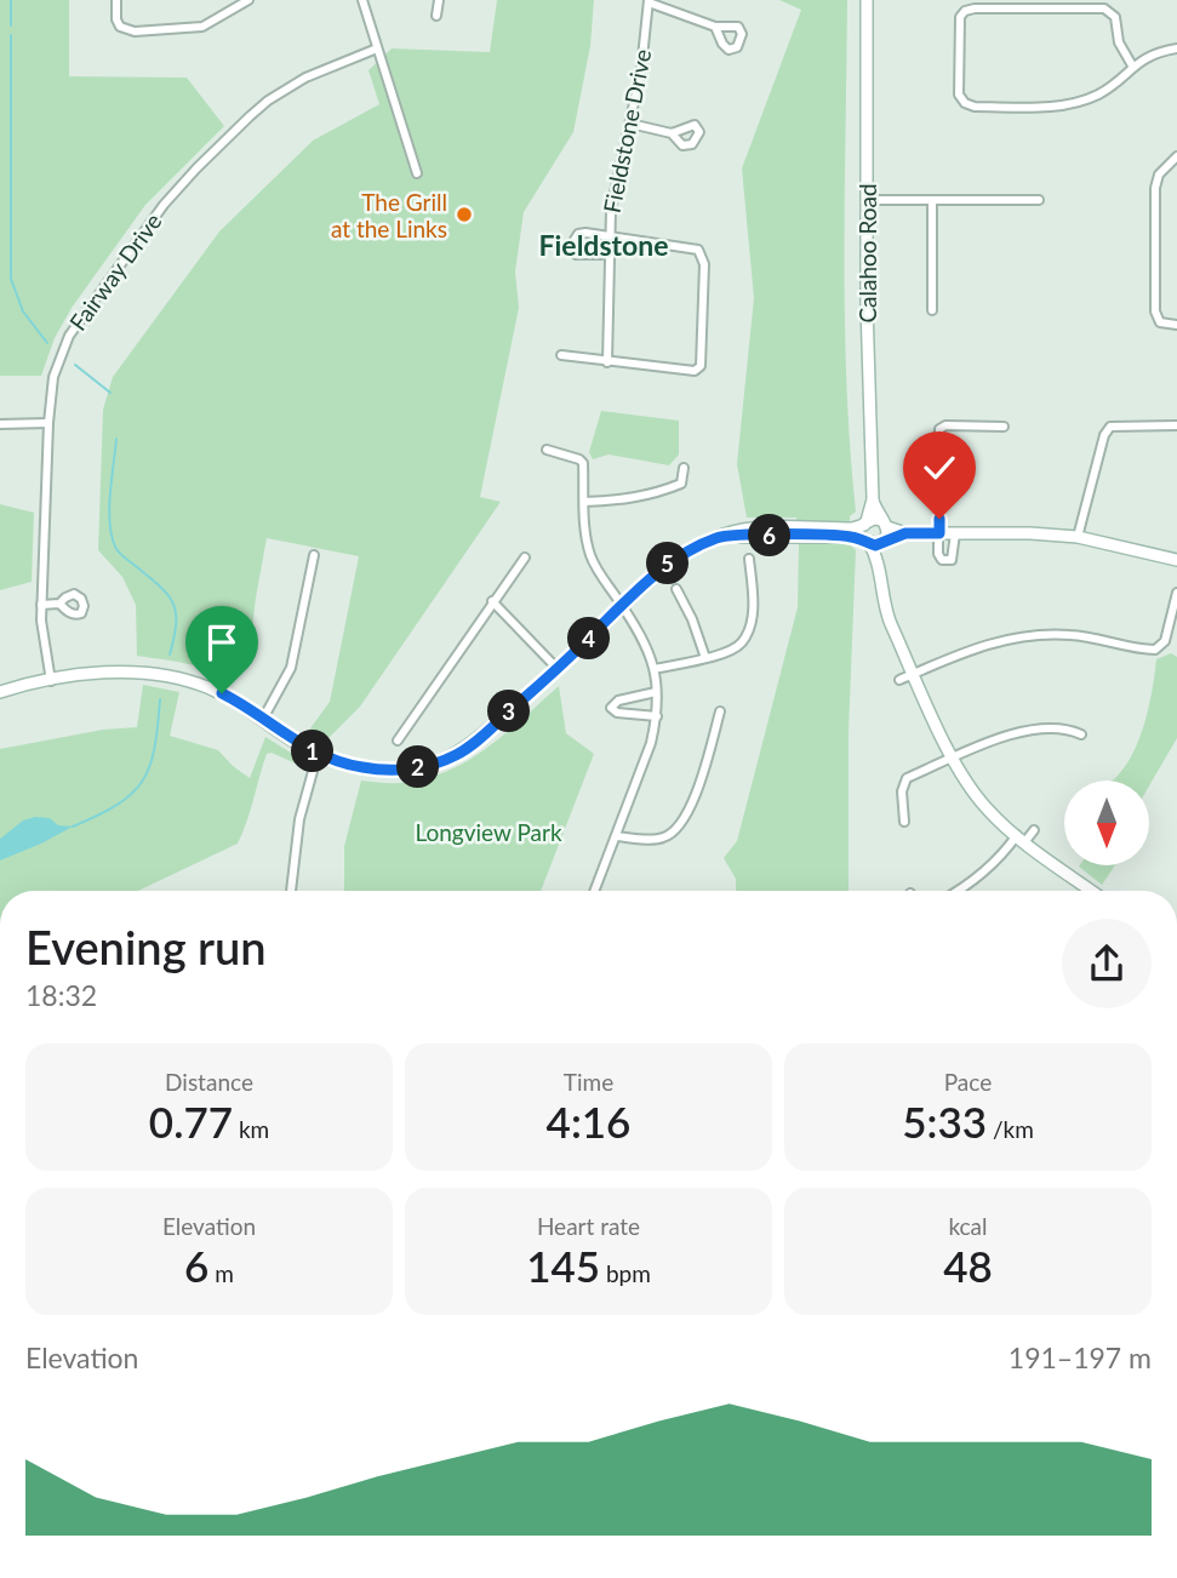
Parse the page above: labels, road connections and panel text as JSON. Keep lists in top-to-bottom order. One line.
{"streets":{"street":["Fieldstone Drive","Calahoo Road","Fairway Drive"]},"districts":["Fieldstone"],"parks":["Longview Park"],"places":["The Grill at the Links"],"north":"bottom","page":{"pins":["6","5","4","3","1","2"],"heading":["Evening run","18:32"],"stats":[["Distance","0.77 km"],["Time","4:16"],["Pace","5:33 /km"],["Elevation","6 m"],["Heart rate","145 bpm"],["kcal","48"]],"chart":["Elevation","191–197 m"]}}
